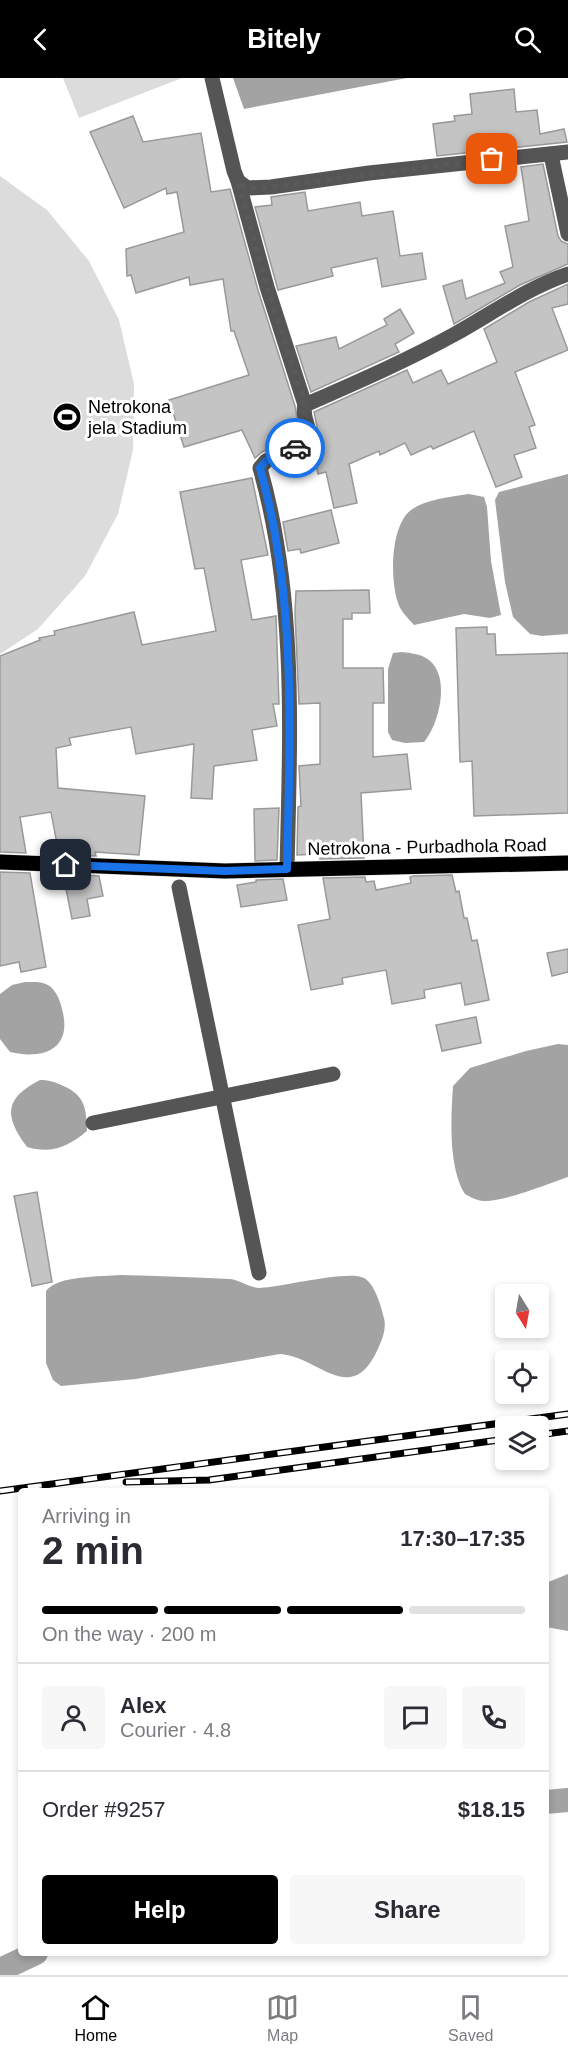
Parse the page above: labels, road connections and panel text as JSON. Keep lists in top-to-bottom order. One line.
{"streets":{"main road":["Netrokona - Purbadhola Road"]},"places":{"sports":["Netrokona jela Stadium"]},"north":"bottom","page":{"header":"Bitely","heading":["2 min","Arriving in","17:30–17:35"],"panel":["Alex","Courier · 4.8","Order #9257","$18.15"],"bar":"On the way · 200 m","buttons":["Help","Share"],"tabs":["Home","Map","Saved"]}}
